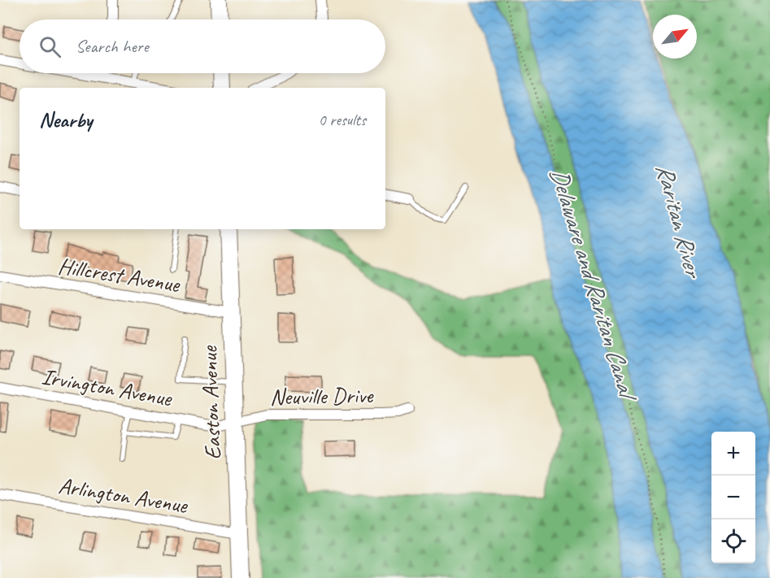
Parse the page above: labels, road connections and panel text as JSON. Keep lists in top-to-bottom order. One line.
{"streets":{"main road":["Easton Avenue"],"street":["Hillcrest Avenue","Irvington Avenue","Neuville Drive","Arlington Avenue"]},"crossings":[["Hillcrest Avenue","Easton Avenue"],["Irvington Avenue","Neuville Drive"],["Irvington Avenue","Easton Avenue"],["Neuville Drive","Easton Avenue"],["Easton Avenue","Arlington Avenue"]],"water":["Raritan River","Delaware and Raritan Canal"],"north":"top right","page":{"search":"Search here","heading":["Nearby","0 results"],"map_buttons":["+","−"]}}
